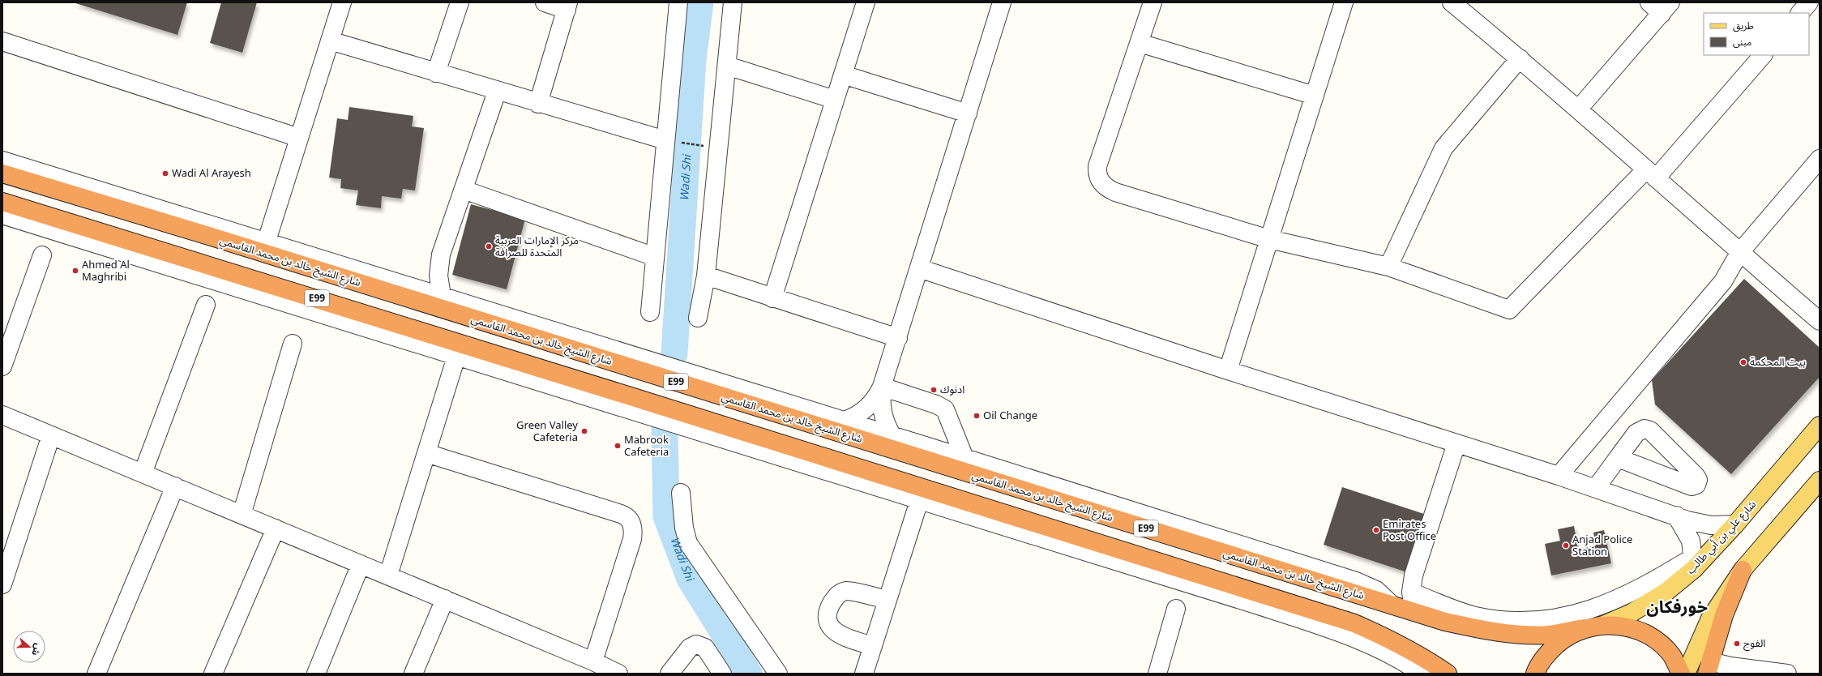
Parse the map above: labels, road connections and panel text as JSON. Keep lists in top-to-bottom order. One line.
{"streets":{"highway":["شارع الشيخ خالد بن محمد القاسمي","E99"],"main road":["شارع علي بن أبي طالب"]},"districts":["خورفكان"],"water":["Wadi Shi"],"places":["Wadi Al Arayesh","مركز الإمارات العربية المتحدة للصرافة","Ahmed Al Maghribi","بيت المحكمة","ادنوك","Oil Change","Green Valley Cafeteria","Mabrook Cafeteria","Emirates Post Office","Anjad Police Station","الفوج"],"legend":["طريق","مبنى"],"north":"right"}
